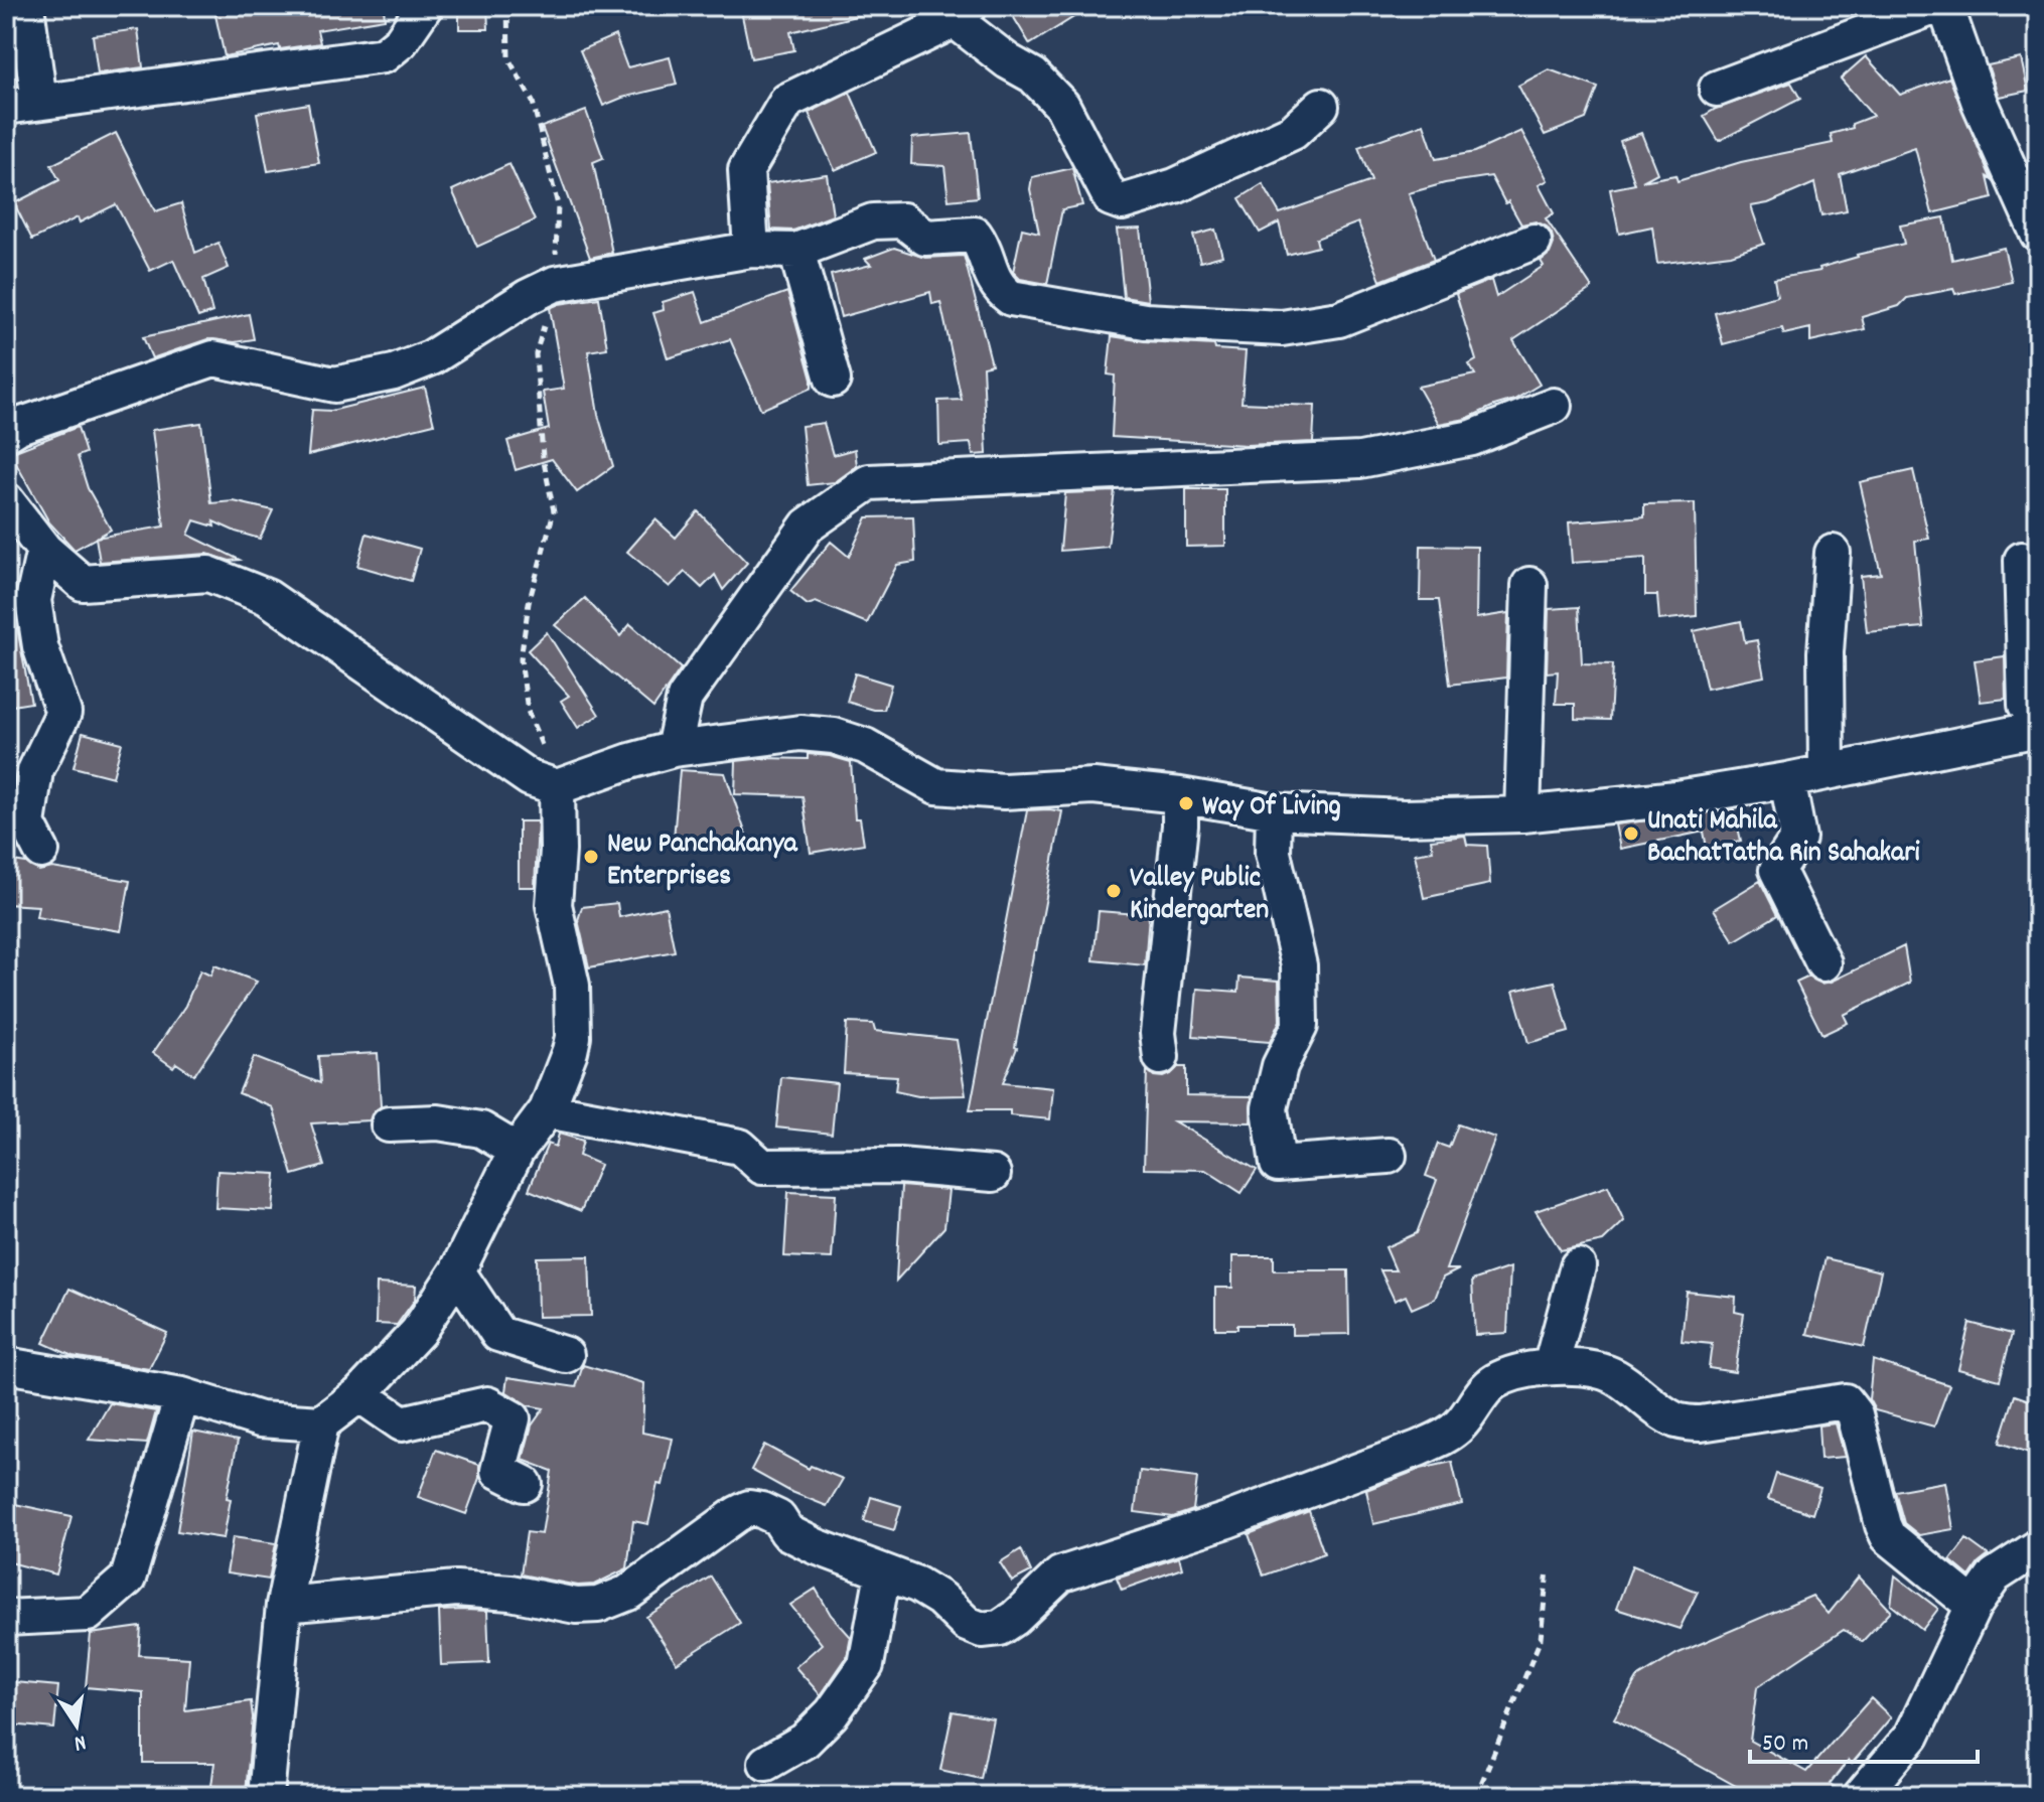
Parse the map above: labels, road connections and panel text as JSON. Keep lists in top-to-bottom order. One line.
{"places":["Way Of Living","Unati Mahila BachatTatha Rin Sahakari","New Panchakanya Enterprises","Valley Public Kindergarten"],"scale_bar":"50 m","north":"bottom"}
